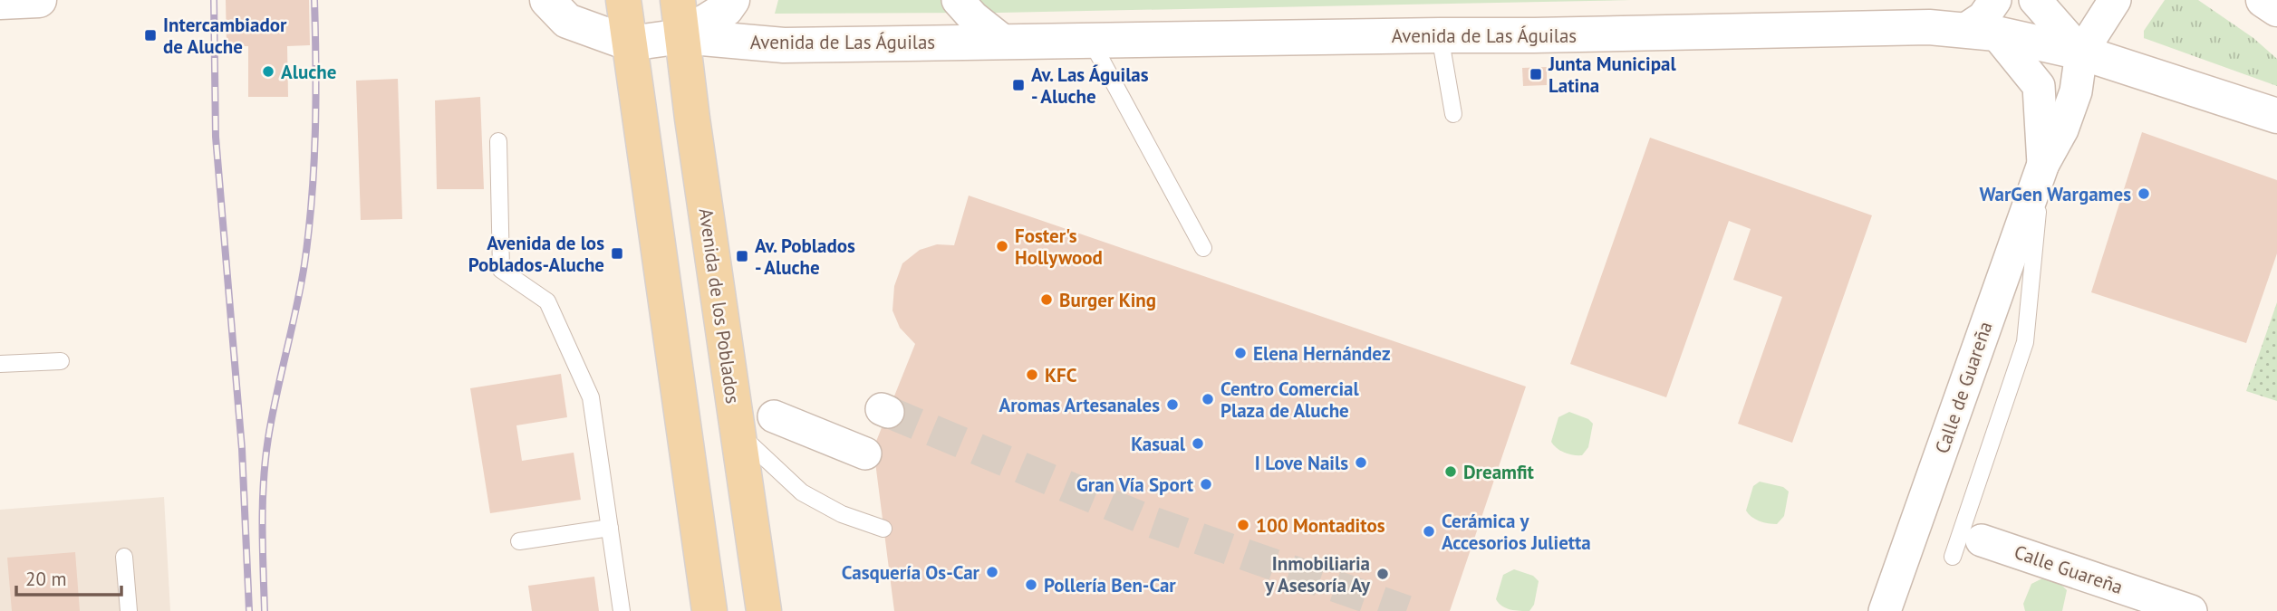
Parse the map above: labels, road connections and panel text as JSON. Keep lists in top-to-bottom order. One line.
{"streets":{"main road":["Avenida de los Poblados"],"street":["Avenida de Las Águilas","Calle de Guareña","Calle Guareña"]},"crossings":[["Avenida de Las Águilas","Avenida de los Poblados"],["Avenida de Las Águilas","Calle de Guareña"]],"places":{"transit":["Intercambiador de Aluche","Junta Municipal Latina","Av. Las Águilas - Aluche","Avenida de los Poblados-Aluche","Av. Poblados - Aluche"],"other":["Aluche","WarGen Wargames","Foster's Hollywood","Burger King","Elena Hernández","KFC","Centro Comercial Plaza de Aluche","Aromas Artesanales","Kasual","I Love Nails","Dreamfit","Gran Vía Sport","100 Montaditos","Cerámica y Accesorios Julietta","Casquería Os-Car","Inmobiliaria y Asesoría Ay","Pollería Ben-Car"]},"scale_bar":"20 m"}
